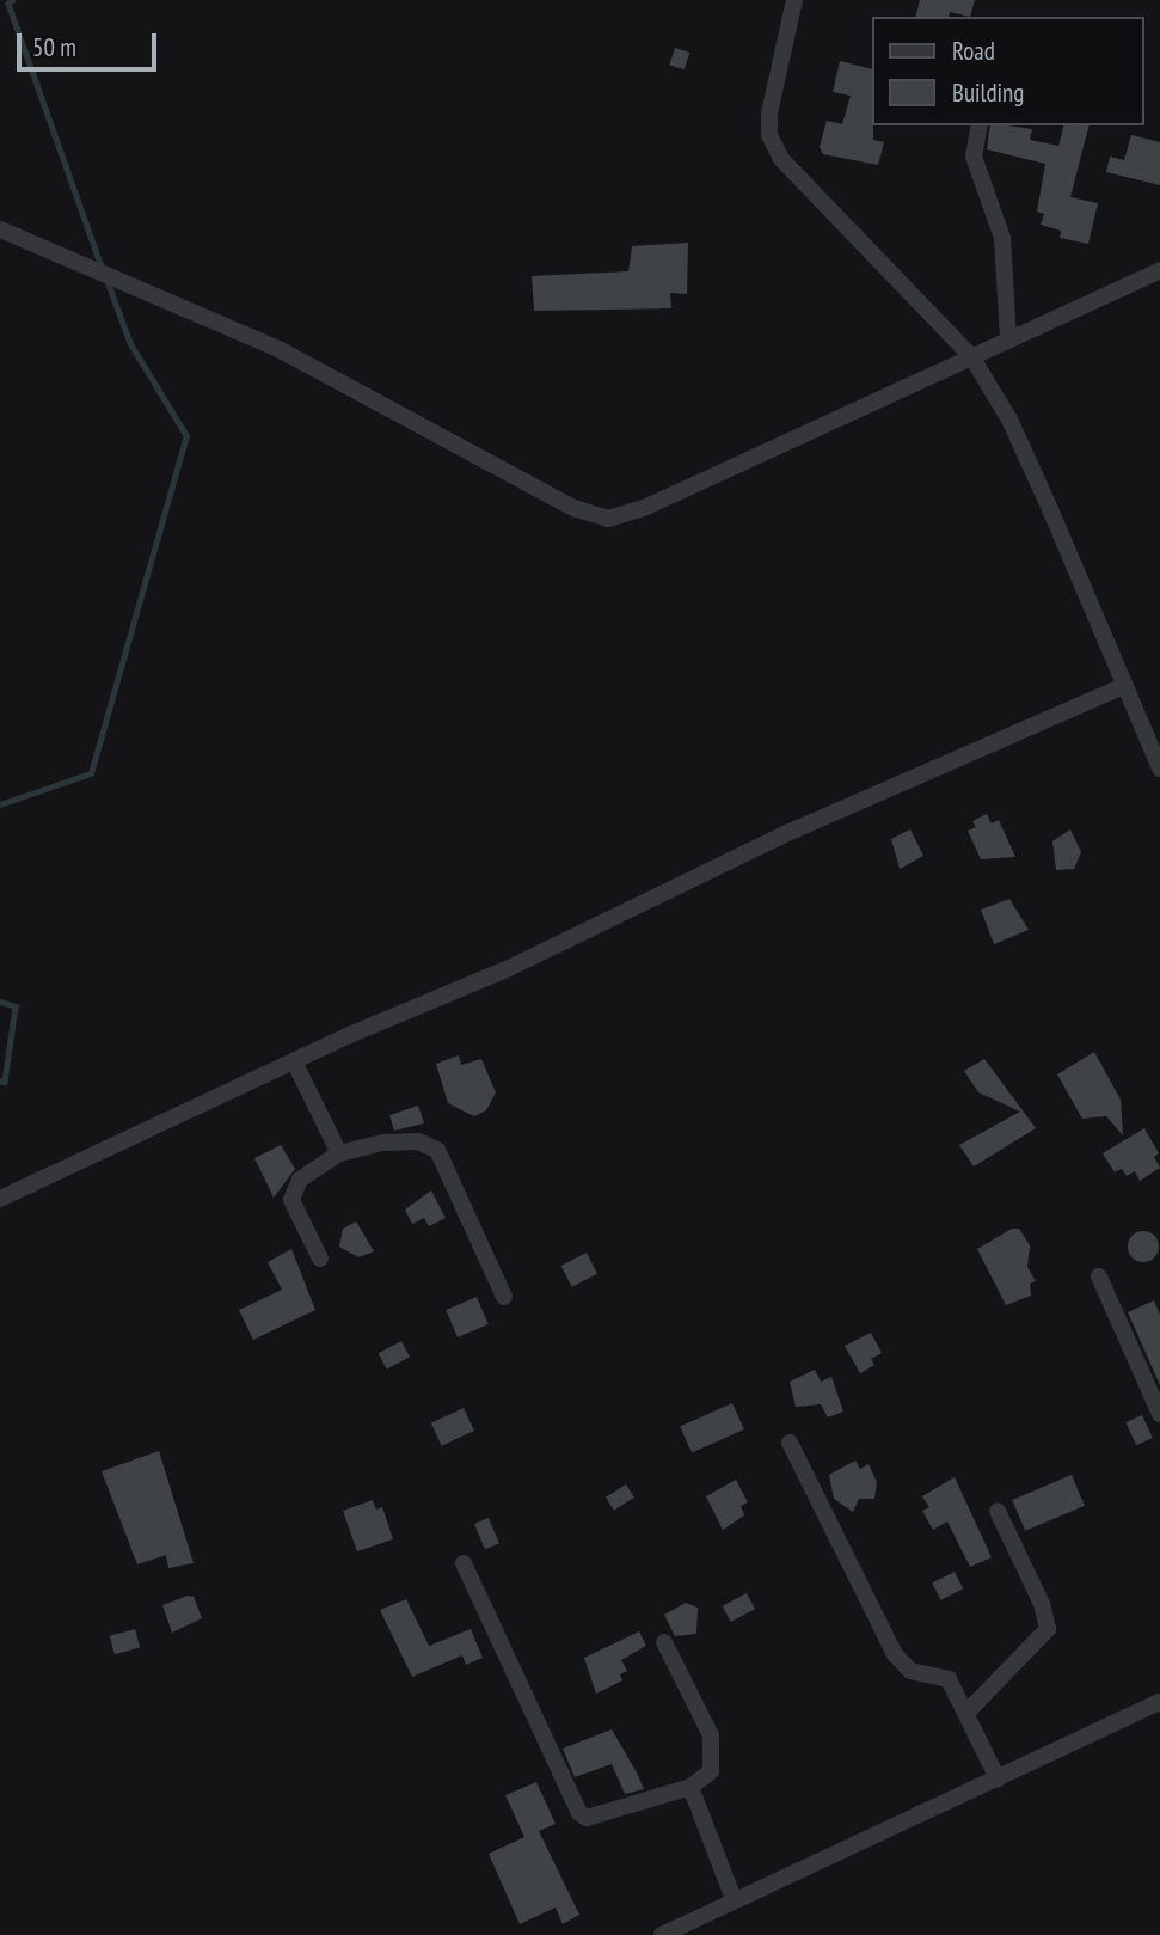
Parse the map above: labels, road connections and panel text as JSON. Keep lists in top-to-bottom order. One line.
{"legend":["Road","Building"],"scale_bar":"50 m"}
